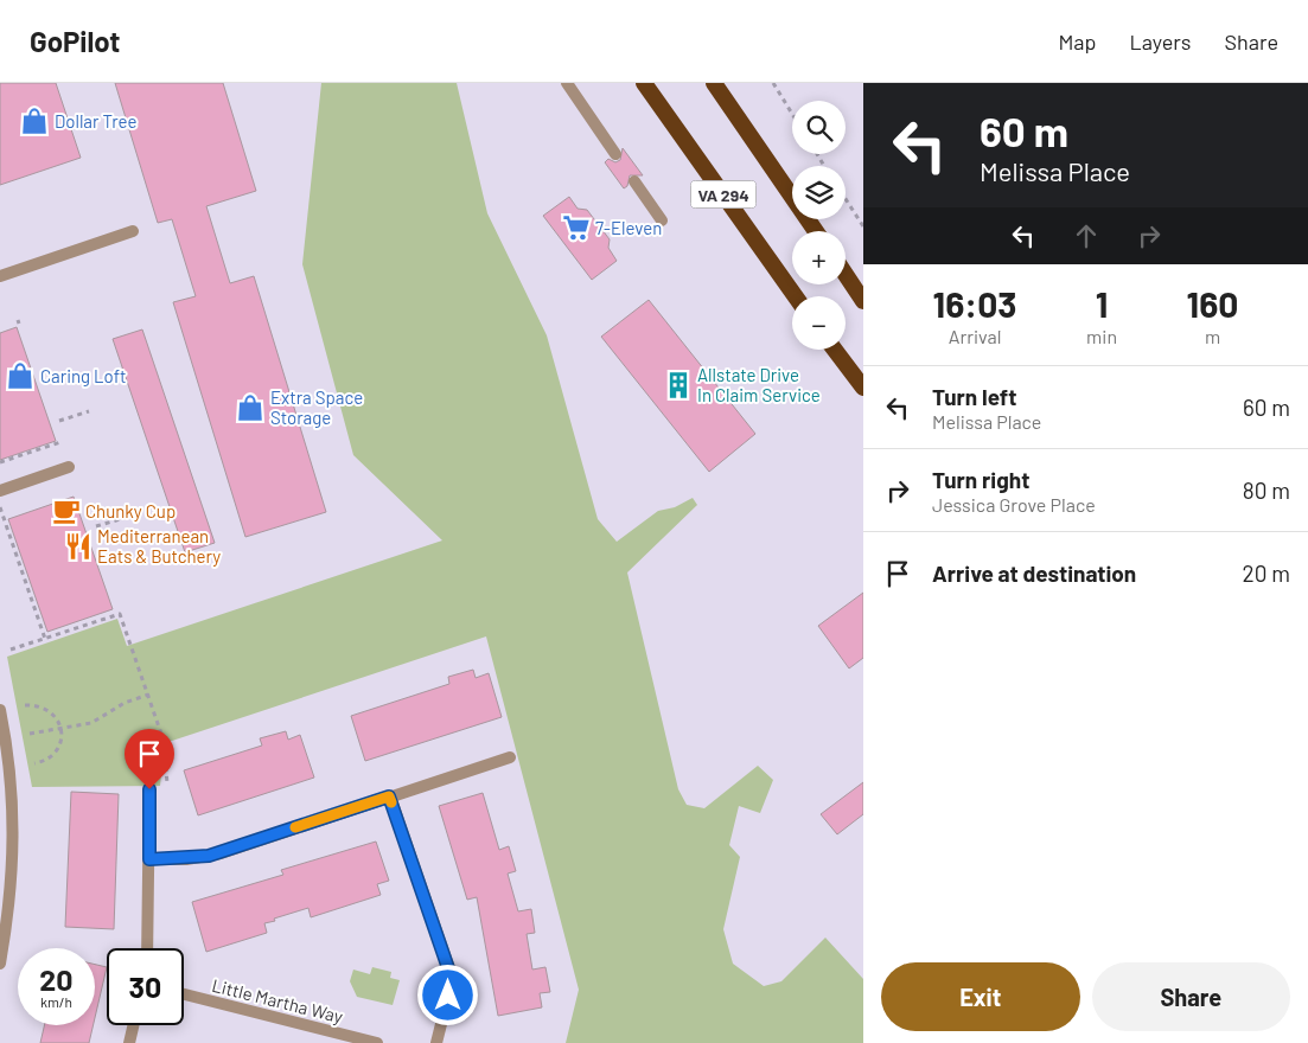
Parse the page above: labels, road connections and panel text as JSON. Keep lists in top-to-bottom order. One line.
{"streets":{"highway":["VA 294"],"street":["Little Martha Way"]},"places":{"shop":["Dollar Tree","Caring Loft","Extra Space Storage"],"supermarket":["7-Eleven"],"building":["Allstate Drive In Claim Service"],"cafe":["Chunky Cup"],"restaurant":["Mediterranean Eats & Butchery"]},"page":{"header":"GoPilot","nav":["Map","Layers","Share"],"turn":["60 m","Melissa Place"],"map_buttons":["+","−"],"eta":["16:03","Arrival","1","min","160","m"],"list":[{"name":"Turn left","note":"Melissa Place","value":"60 m"},{"name":"Turn right","note":"Jessica Grove Place","value":"80 m"},{"name":"Arrive at destination","value":"20 m"}],"speed":"20 km/h","limit":"30","buttons":["Exit","Share"]}}
